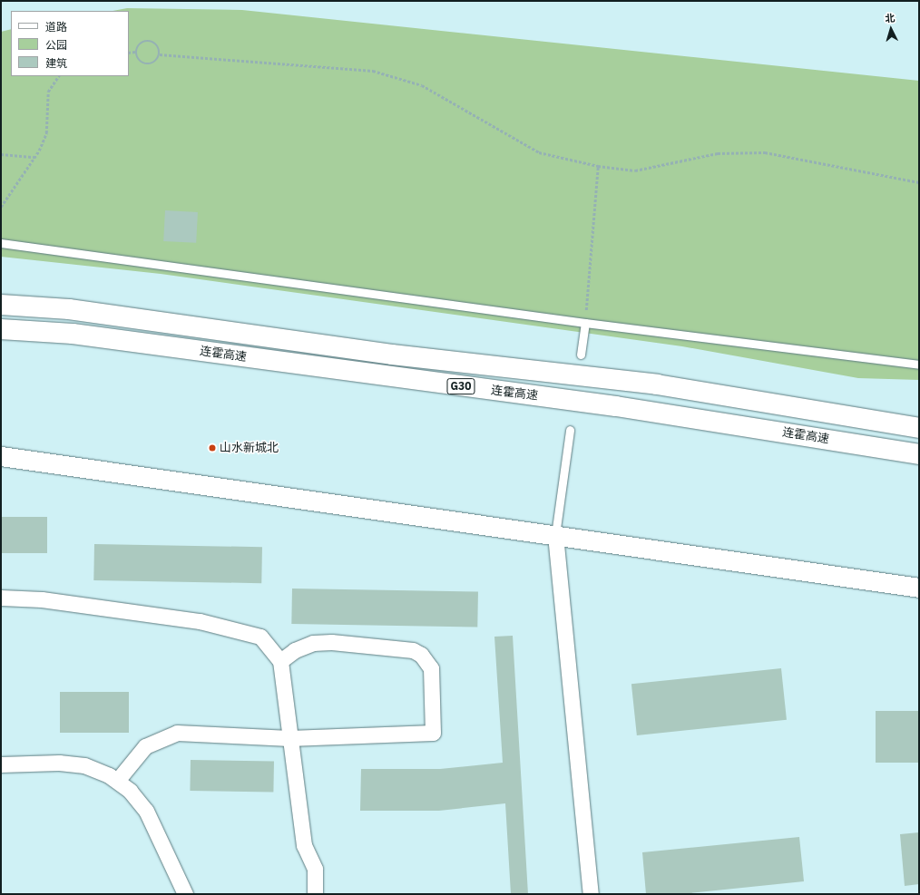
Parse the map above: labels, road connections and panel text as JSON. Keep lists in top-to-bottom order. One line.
{"streets":{"highway":["连霍高速","G30"]},"places":["山水新城北"],"legend":["道路","公园","建筑"],"north":"top"}
